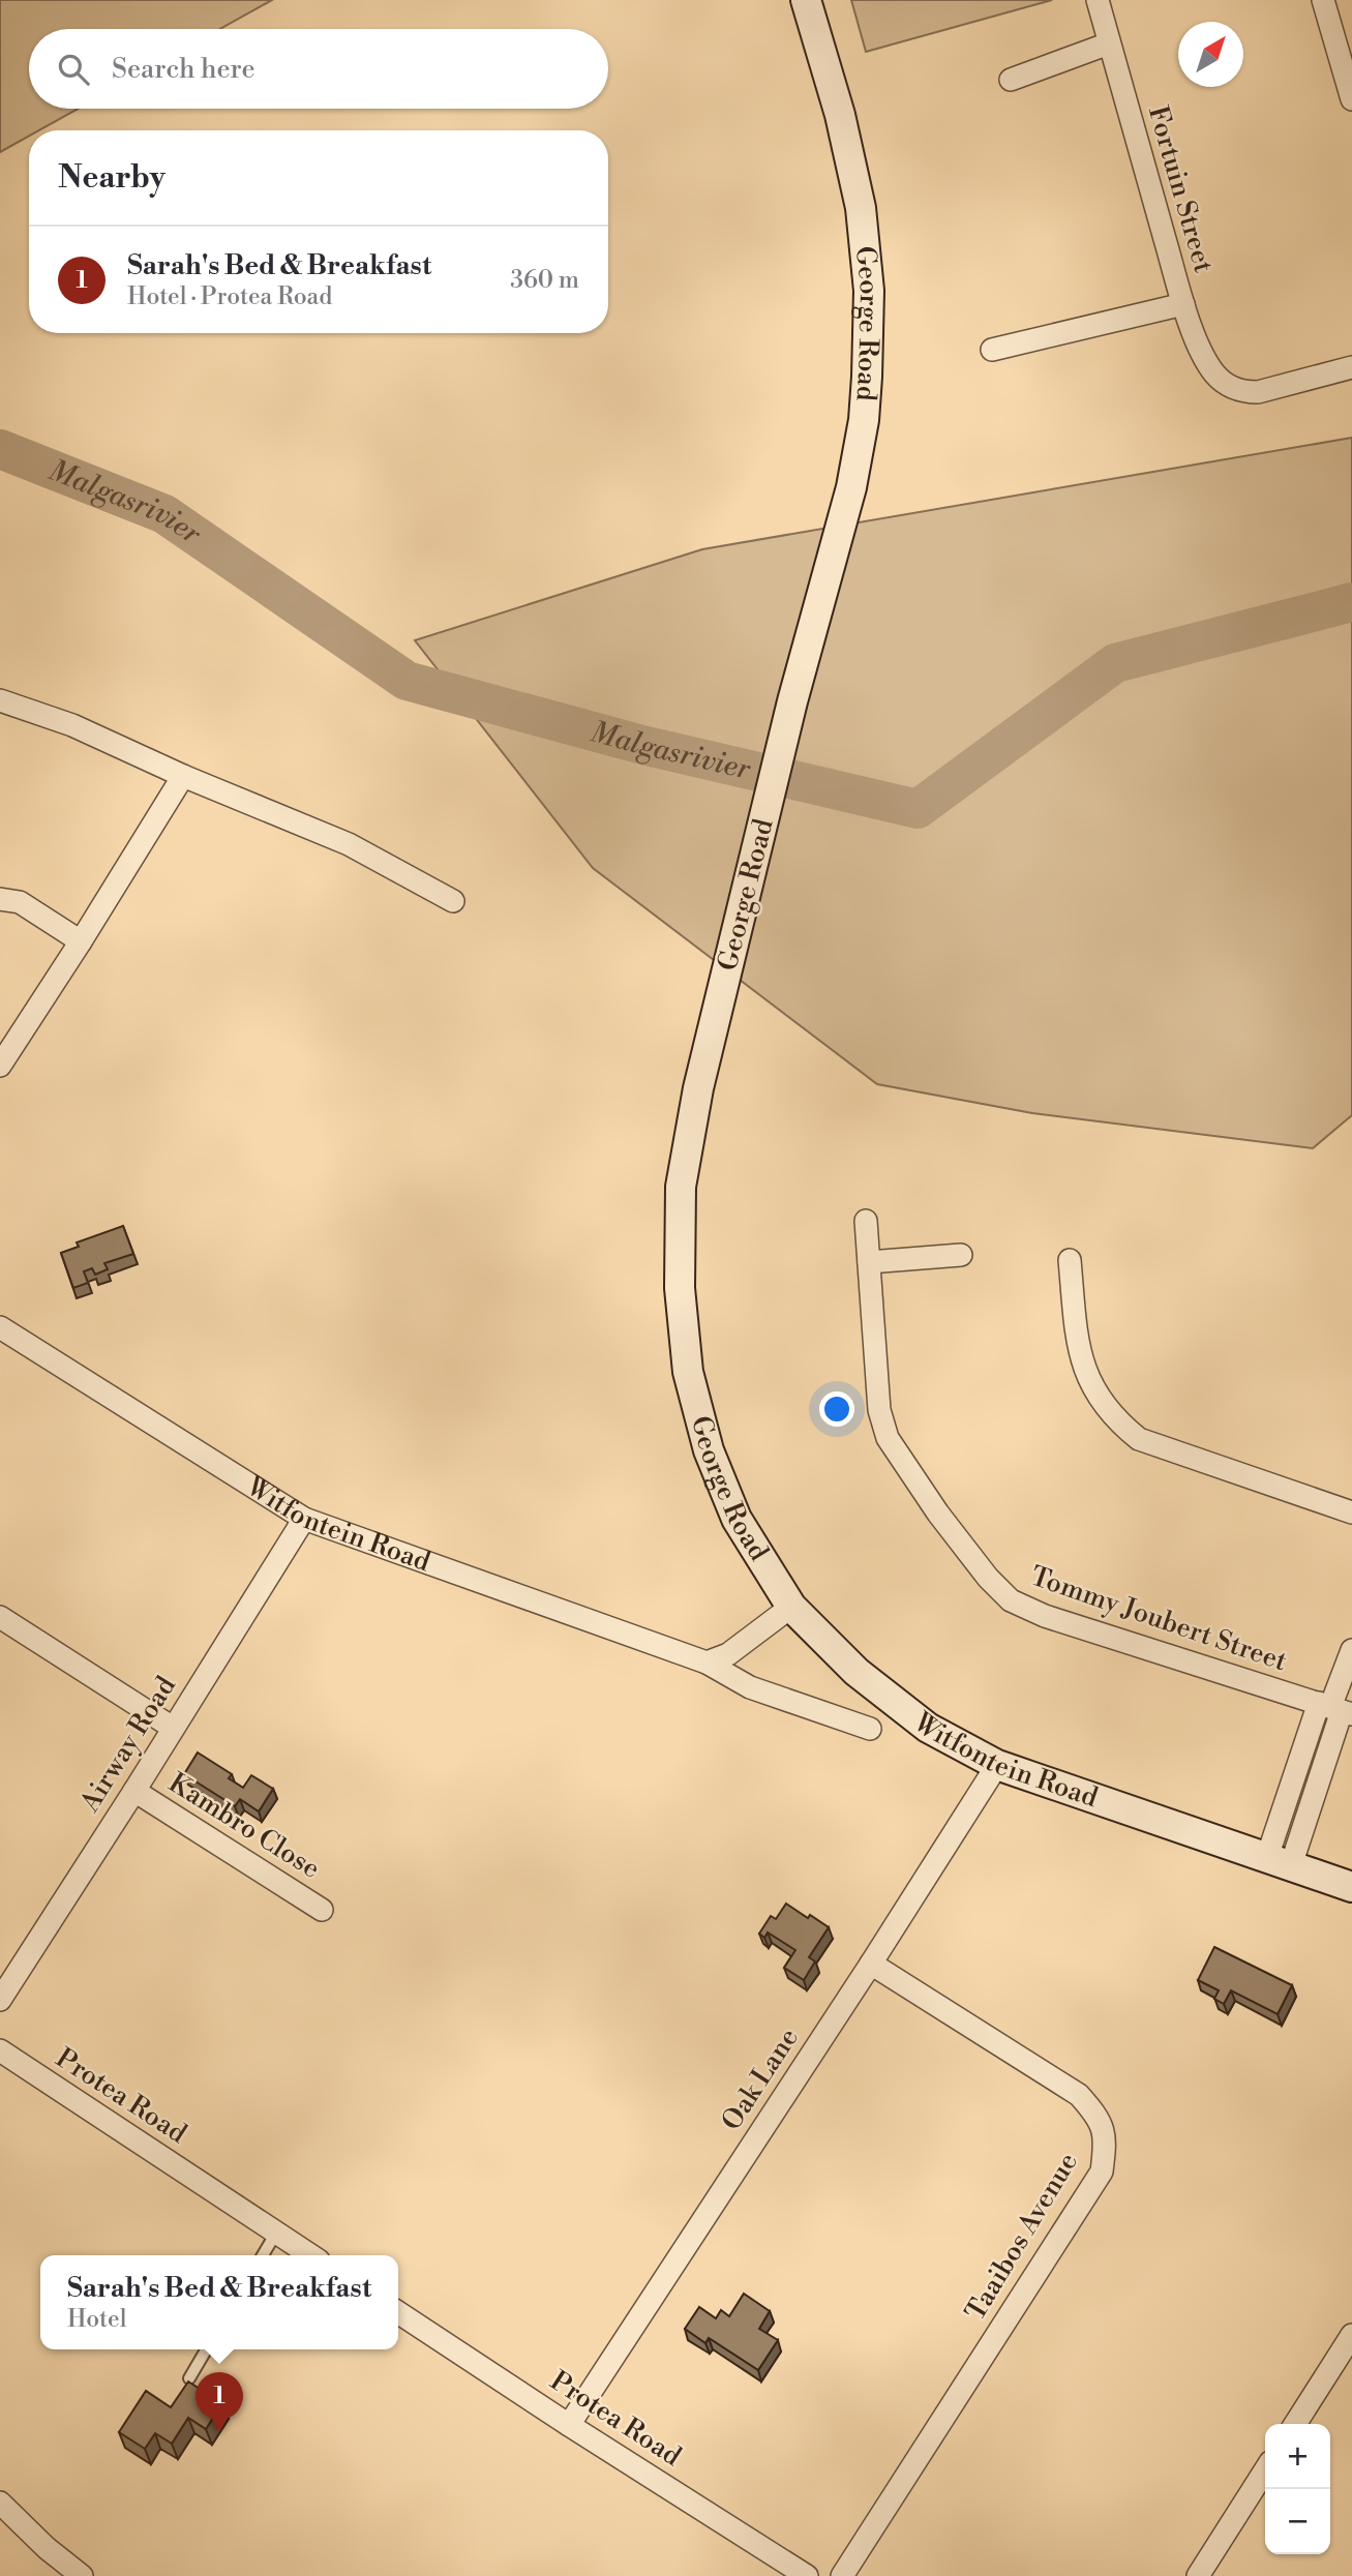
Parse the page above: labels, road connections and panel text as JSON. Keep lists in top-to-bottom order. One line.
{"streets":{"main road":["George Road","Witfontein Road"],"street":["Fortuin Street","Tommy Joubert Street","Airway Road","Kambro Close","Oak Lane","Protea Road","Taaibos Avenue"]},"crossings":[["George Road","Witfontein Road"],["Witfontein Road","Airway Road"],["Witfontein Road","Oak Lane"],["Airway Road","Kambro Close"],["Oak Lane","Protea Road"],["Oak Lane","Taaibos Avenue"]],"water":["Malgasrivier"],"north":"top right","page":{"search":"Search here","heading":"Nearby","list":[{"mark":"1","name":"Sarah's Bed & Breakfast","note":"Hotel · Protea Road","value":"360 m"}],"popup":["Sarah's Bed & Breakfast","Hotel"],"pins":"1","map_buttons":["+","−"]}}
